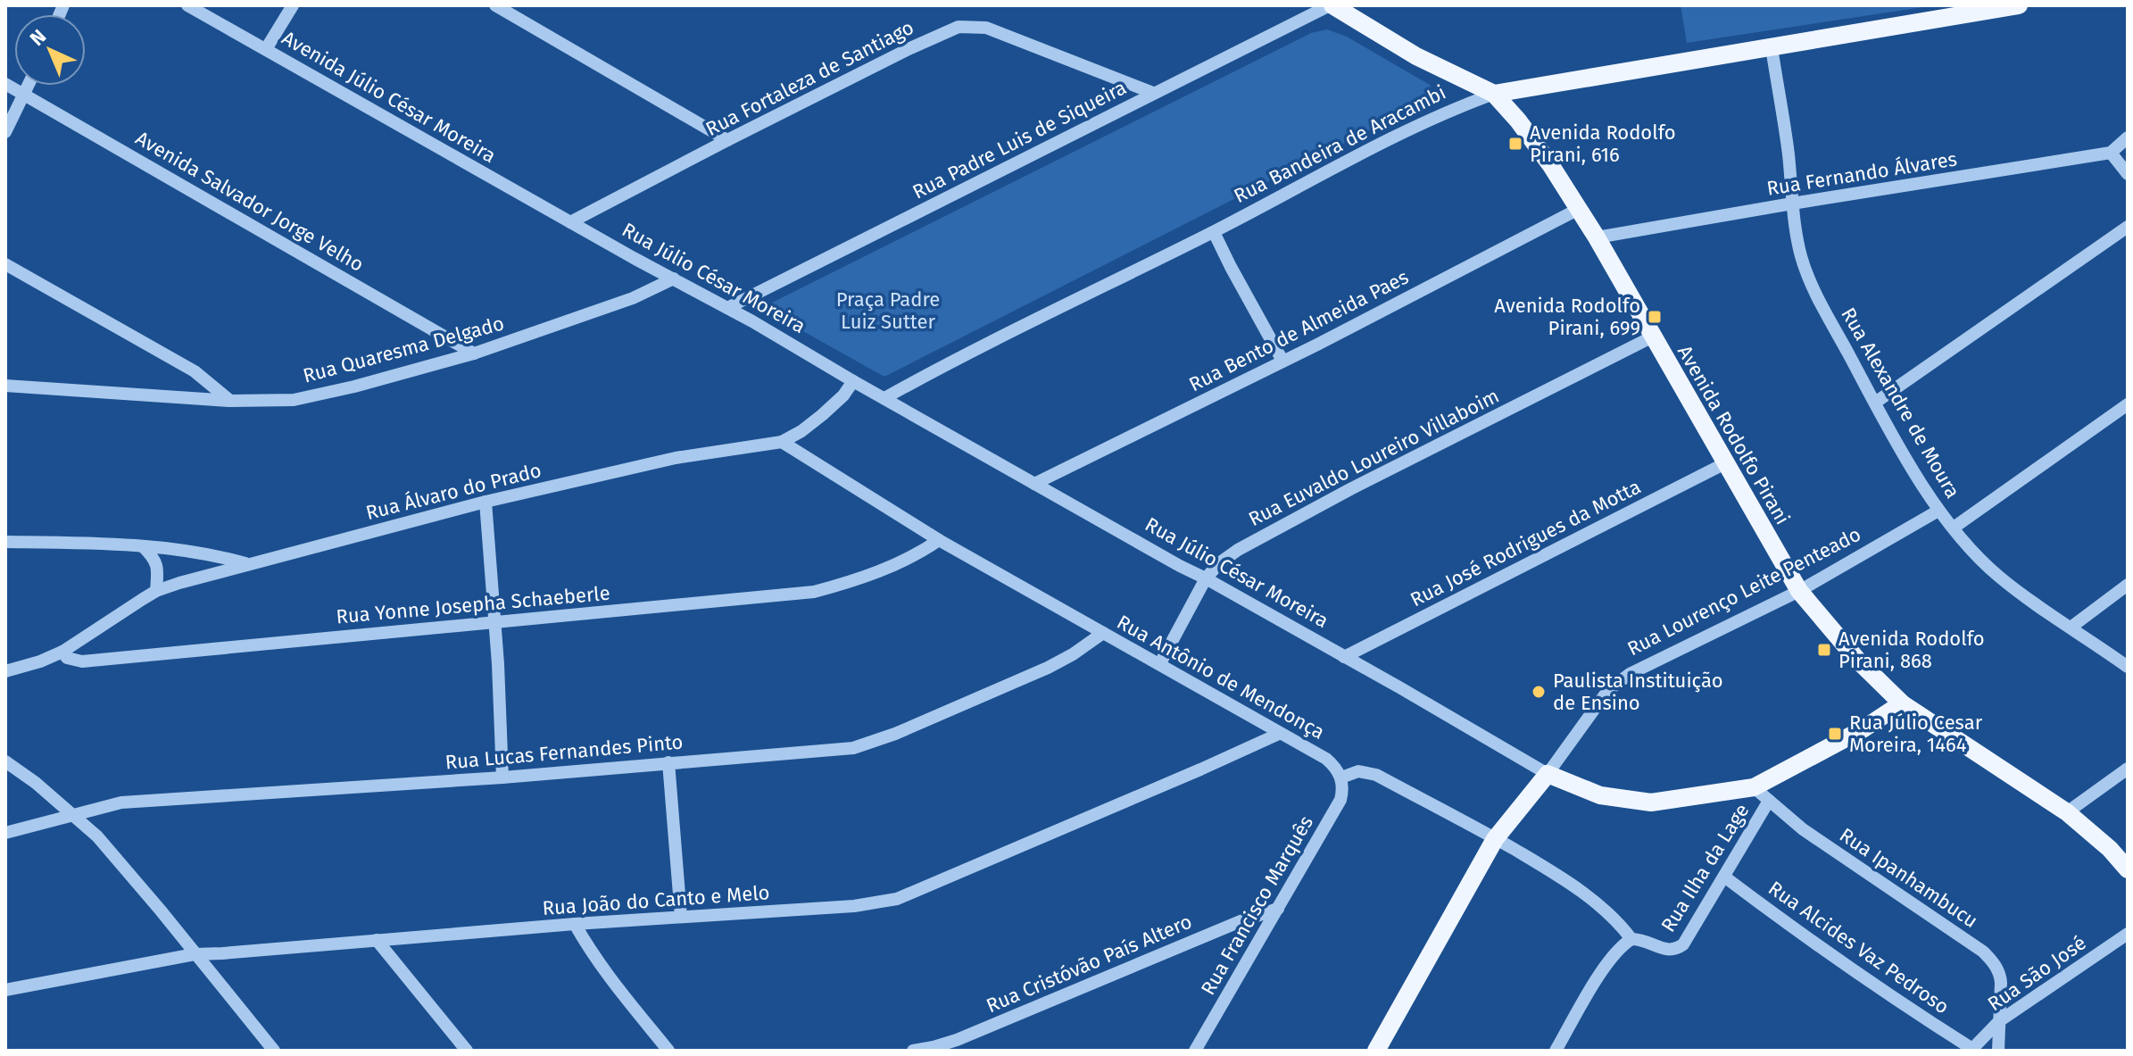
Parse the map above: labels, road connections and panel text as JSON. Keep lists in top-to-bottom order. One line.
{"streets":{"main road":["Rua Bandeira de Aracambi","Rua Júlio César Moreira","Avenida Rodolfo Pirani","Rua Lourenço Leite Penteado"],"street":["Rua Fortaleza de Santiago","Avenida Júlio César Moreira","Rua Padre Luis de Siqueira","Rua Fernando Álvares","Avenida Salvador Jorge Velho","Rua Bento de Almeida Paes","Rua Quaresma Delgado","Rua Alexandre de Moura","Rua Euvaldo Loureiro Villaboim","Rua Álvaro do Prado","Rua José Rodrigues da Motta","Rua Yonne Josepha Schaeberle","Rua Antônio de Mendonça","Rua Lucas Fernandes Pinto","Rua Ilha da Lage","Rua Ipanhambucu","Rua João do Canto e Melo","Rua Francisco Marquês","Rua Alcides Vaz Pedroso","Rua Cristóvão País Altero","Rua São José"]},"crossings":[["Rua Fortaleza de Santiago","Avenida Júlio César Moreira"],["Rua Fortaleza de Santiago","Rua Padre Luis de Siqueira"],["Rua Fortaleza de Santiago","Rua Júlio César Moreira"],["Avenida Júlio César Moreira","Rua Júlio César Moreira"],["Rua Padre Luis de Siqueira","Rua Júlio César Moreira"],["Rua Padre Luis de Siqueira","Avenida Rodolfo Pirani"],["Rua Bandeira de Aracambi","Rua Júlio César Moreira"],["Rua Bandeira de Aracambi","Rua Alexandre de Moura"],["Rua Bandeira de Aracambi","Avenida Rodolfo Pirani"],["Rua Fernando Álvares","Rua Alexandre de Moura"],["Rua Fernando Álvares","Avenida Rodolfo Pirani"],["Avenida Salvador Jorge Velho","Rua Quaresma Delgado"],["Rua Júlio César Moreira","Rua Bento de Almeida Paes"],["Rua Júlio César Moreira","Rua Quaresma Delgado"],["Rua Júlio César Moreira","Avenida Rodolfo Pirani"],["Rua Júlio César Moreira","Rua Euvaldo Loureiro Villaboim"],["Rua Júlio César Moreira","Rua Álvaro do Prado"],["Rua Júlio César Moreira","Rua José Rodrigues da Motta"],["Rua Júlio César Moreira","Rua Lourenço Leite Penteado"],["Rua Júlio César Moreira","Rua Ipanhambucu"],["Rua Bento de Almeida Paes","Avenida Rodolfo Pirani"],["Rua Alexandre de Moura","Rua Lourenço Leite Penteado"],["Avenida Rodolfo Pirani","Rua Euvaldo Loureiro Villaboim"],["Avenida Rodolfo Pirani","Rua José Rodrigues da Motta"],["Avenida Rodolfo Pirani","Rua Lourenço Leite Penteado"],["Rua Euvaldo Loureiro Villaboim","Rua Antônio de Mendonça"],["Rua Álvaro do Prado","Rua Yonne Josepha Schaeberle"],["Rua Álvaro do Prado","Rua Antônio de Mendonça"],["Rua Yonne Josepha Schaeberle","Rua Antônio de Mendonça"],["Rua Antônio de Mendonça","Rua Lucas Fernandes Pinto"],["Rua Antônio de Mendonça","Rua João do Canto e Melo"],["Rua Antônio de Mendonça","Rua Francisco Marquês"],["Rua Ilha da Lage","Rua Ipanhambucu"],["Rua Ilha da Lage","Rua Alcides Vaz Pedroso"],["Rua Ipanhambucu","Rua São José"],["Rua Francisco Marquês","Rua Cristóvão País Altero"],["Rua Alcides Vaz Pedroso","Rua São José"]],"parks":["Praça Padre Luiz Sutter"],"places":{"transit":["Avenida Rodolfo Pirani, 616","Avenida Rodolfo Pirani, 699","Avenida Rodolfo Pirani, 868","Rua Júlio Cesar Moreira, 1464"],"other":["Paulista Instituição de Ensino"]},"north":"top left"}
